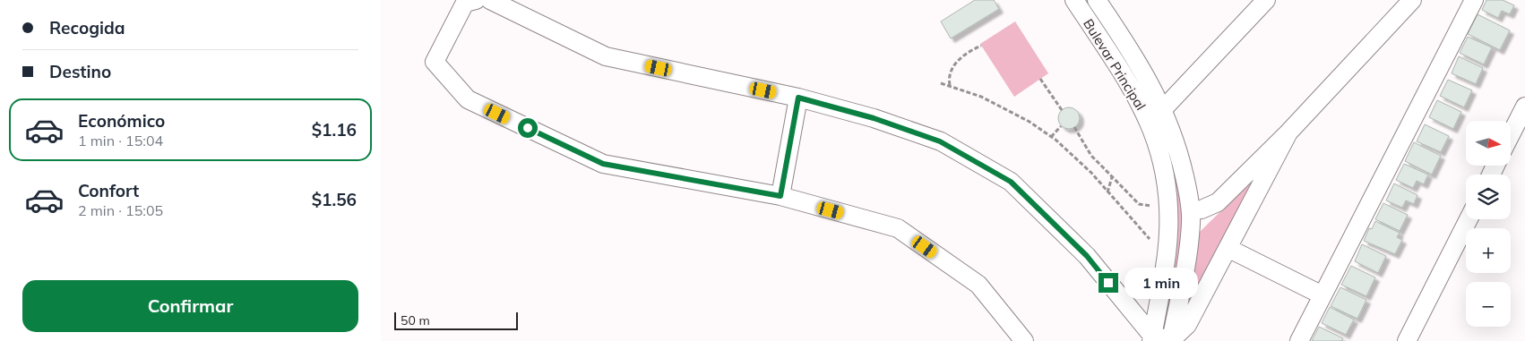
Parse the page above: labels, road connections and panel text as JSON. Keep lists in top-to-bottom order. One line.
{"streets":{"street":["Bulevar Principal"]},"scale_bar":"50 m","north":"right","page":{"banner":["Recogida","Destino"],"list":[{"name":"Económico","note":"1 min · 15:04","value":"$1.16"},{"name":"Confort","note":"2 min · 15:05","value":"$1.56"}],"map_buttons":["+","−"],"bubble":"1 min","buttons":"Confirmar","scale":"50 m"}}
